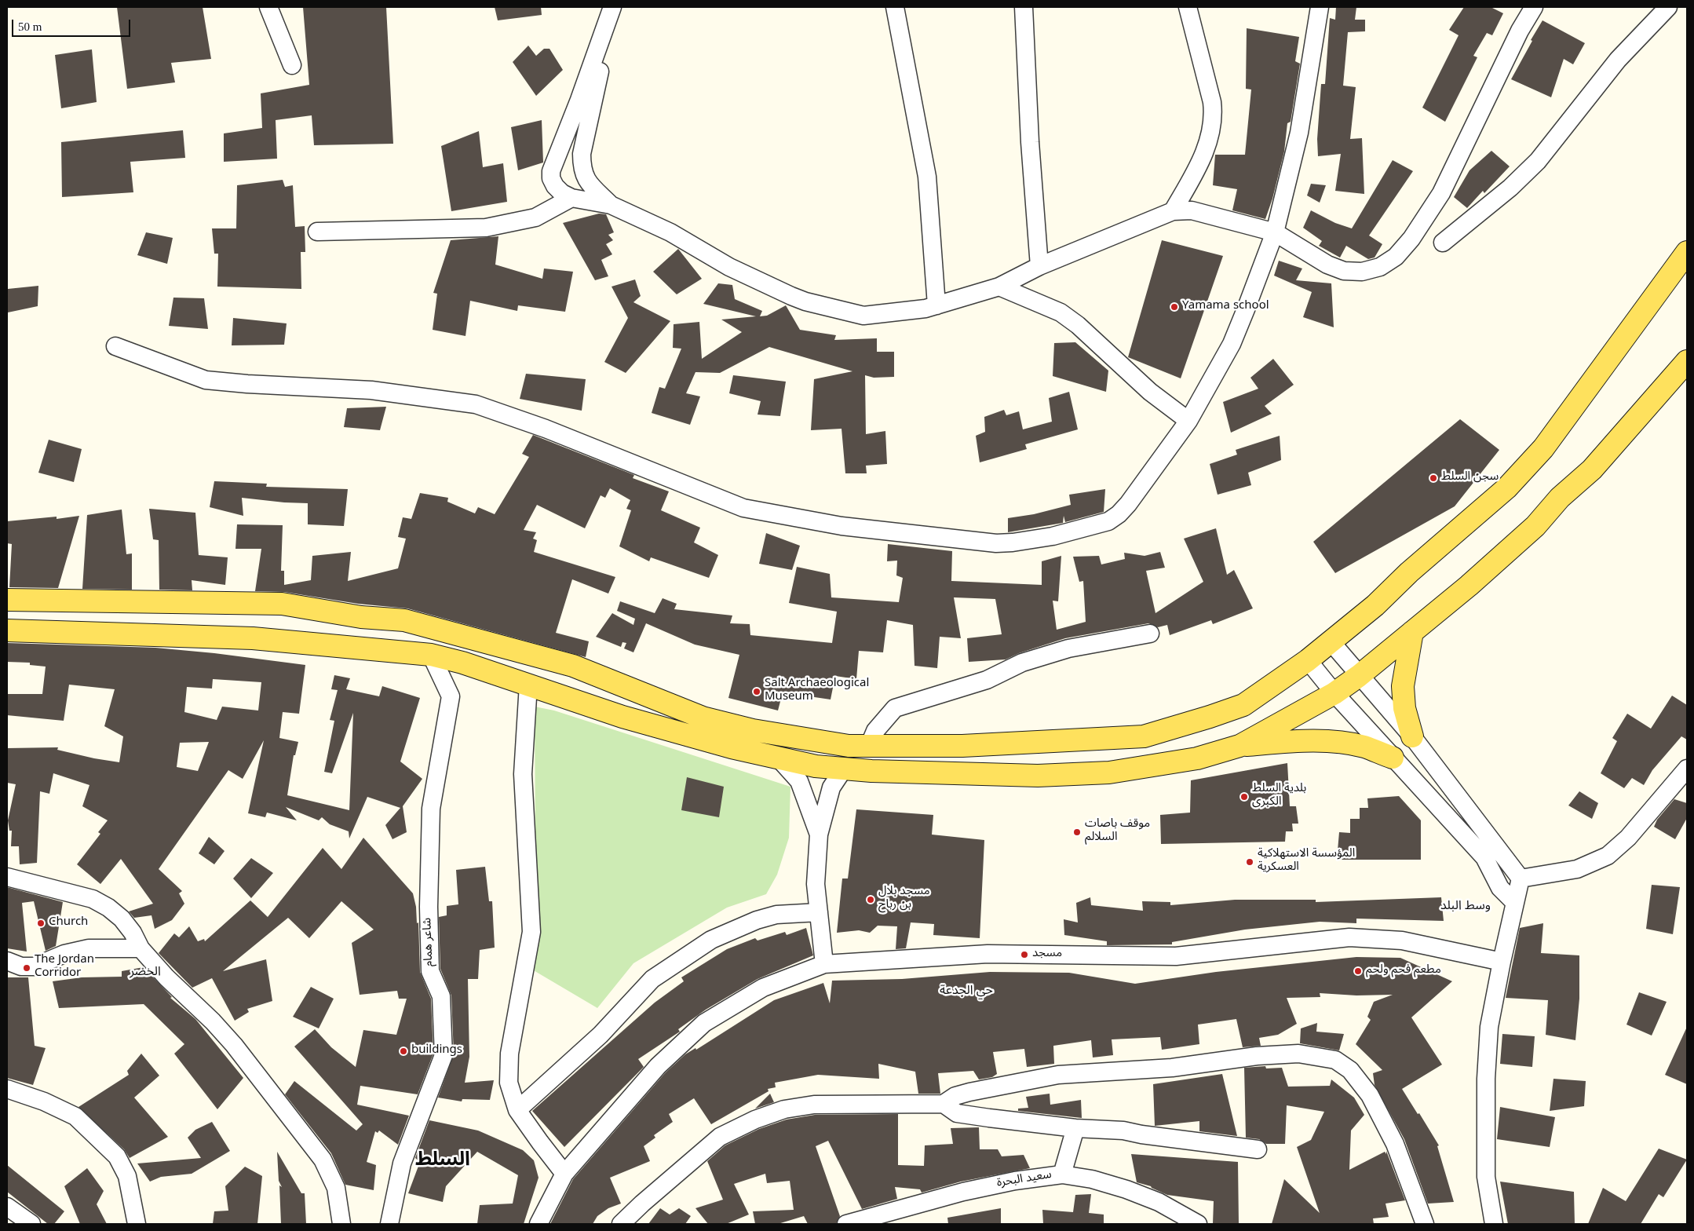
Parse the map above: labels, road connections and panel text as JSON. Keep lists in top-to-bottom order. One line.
{"streets":{"street":["شاعر همام","سعيد البحرة"]},"districts":["وسط البلد","الخضر","حي الجدعة","السلط"],"places":["Yamama school","سجن السلط","Salt Archaeological Museum","بلدية السلط الكبرى","موقف باصات السلالم","المؤسسة الاستهلاكية العسكرية","مسجد بلال بن رباح","Church","مسجد","The Jordan Corridor","مطعم فحم ولحم","buildings"],"scale_bar":"50 m"}
